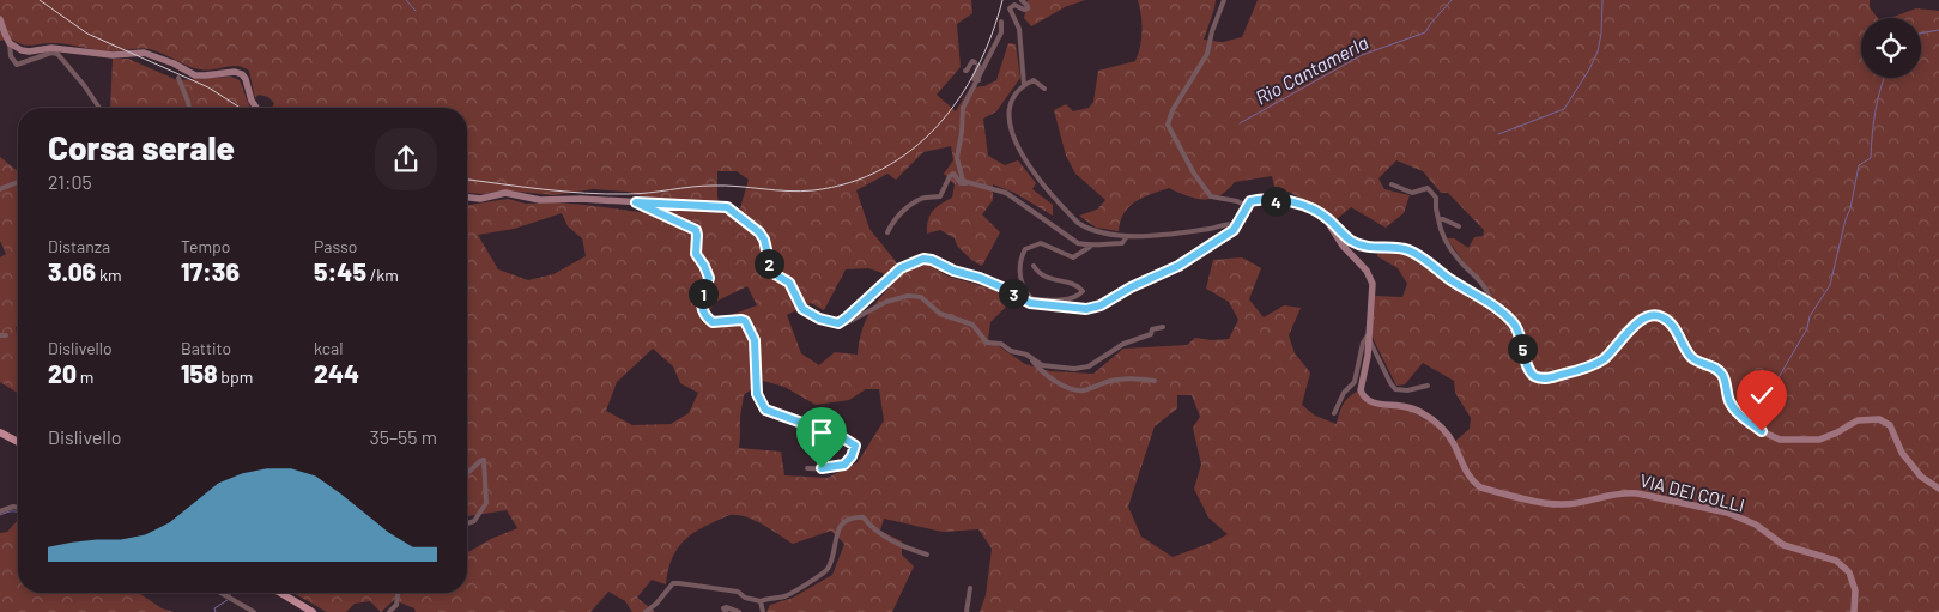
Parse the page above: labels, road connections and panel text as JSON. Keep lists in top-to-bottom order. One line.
{"streets":{"street":["VIA DEI COLLI"]},"water":["Rio Cantamerla"],"page":{"heading":["Corsa serale","21:05"],"pins":["4","2","1","3","5"],"stats":[["Distanza","3.06 km"],["Tempo","17:36"],["Passo","5:45 /km"],["Dislivello","20 m"],["Battito","158 bpm"],["kcal","244"]],"chart":["Dislivello","35–55 m"]}}
